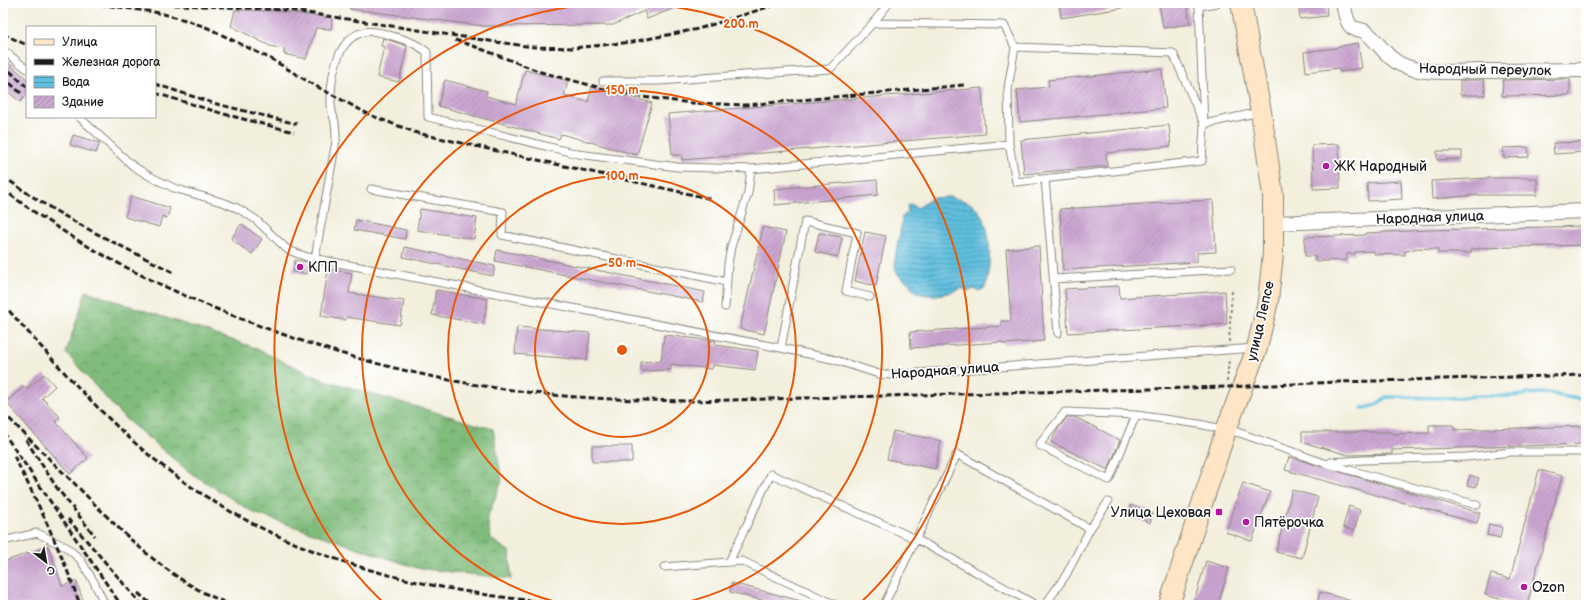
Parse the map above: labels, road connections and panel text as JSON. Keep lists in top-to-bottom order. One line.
{"streets":{"main road":["улица Лепсе"],"street":["Народный переулок","Народная улица"]},"crossings":[["Народная улица","улица Лепсе"]],"places":{"other":["ЖК Народный","КПП","Пятёрочка","Ozon"],"transit":["Улица Цеховая"]},"legend":["Улица","Железная дорога","Вода","Здание"],"north":"bottom right","rings":["200 m","150 m","100 m","50 m"]}
